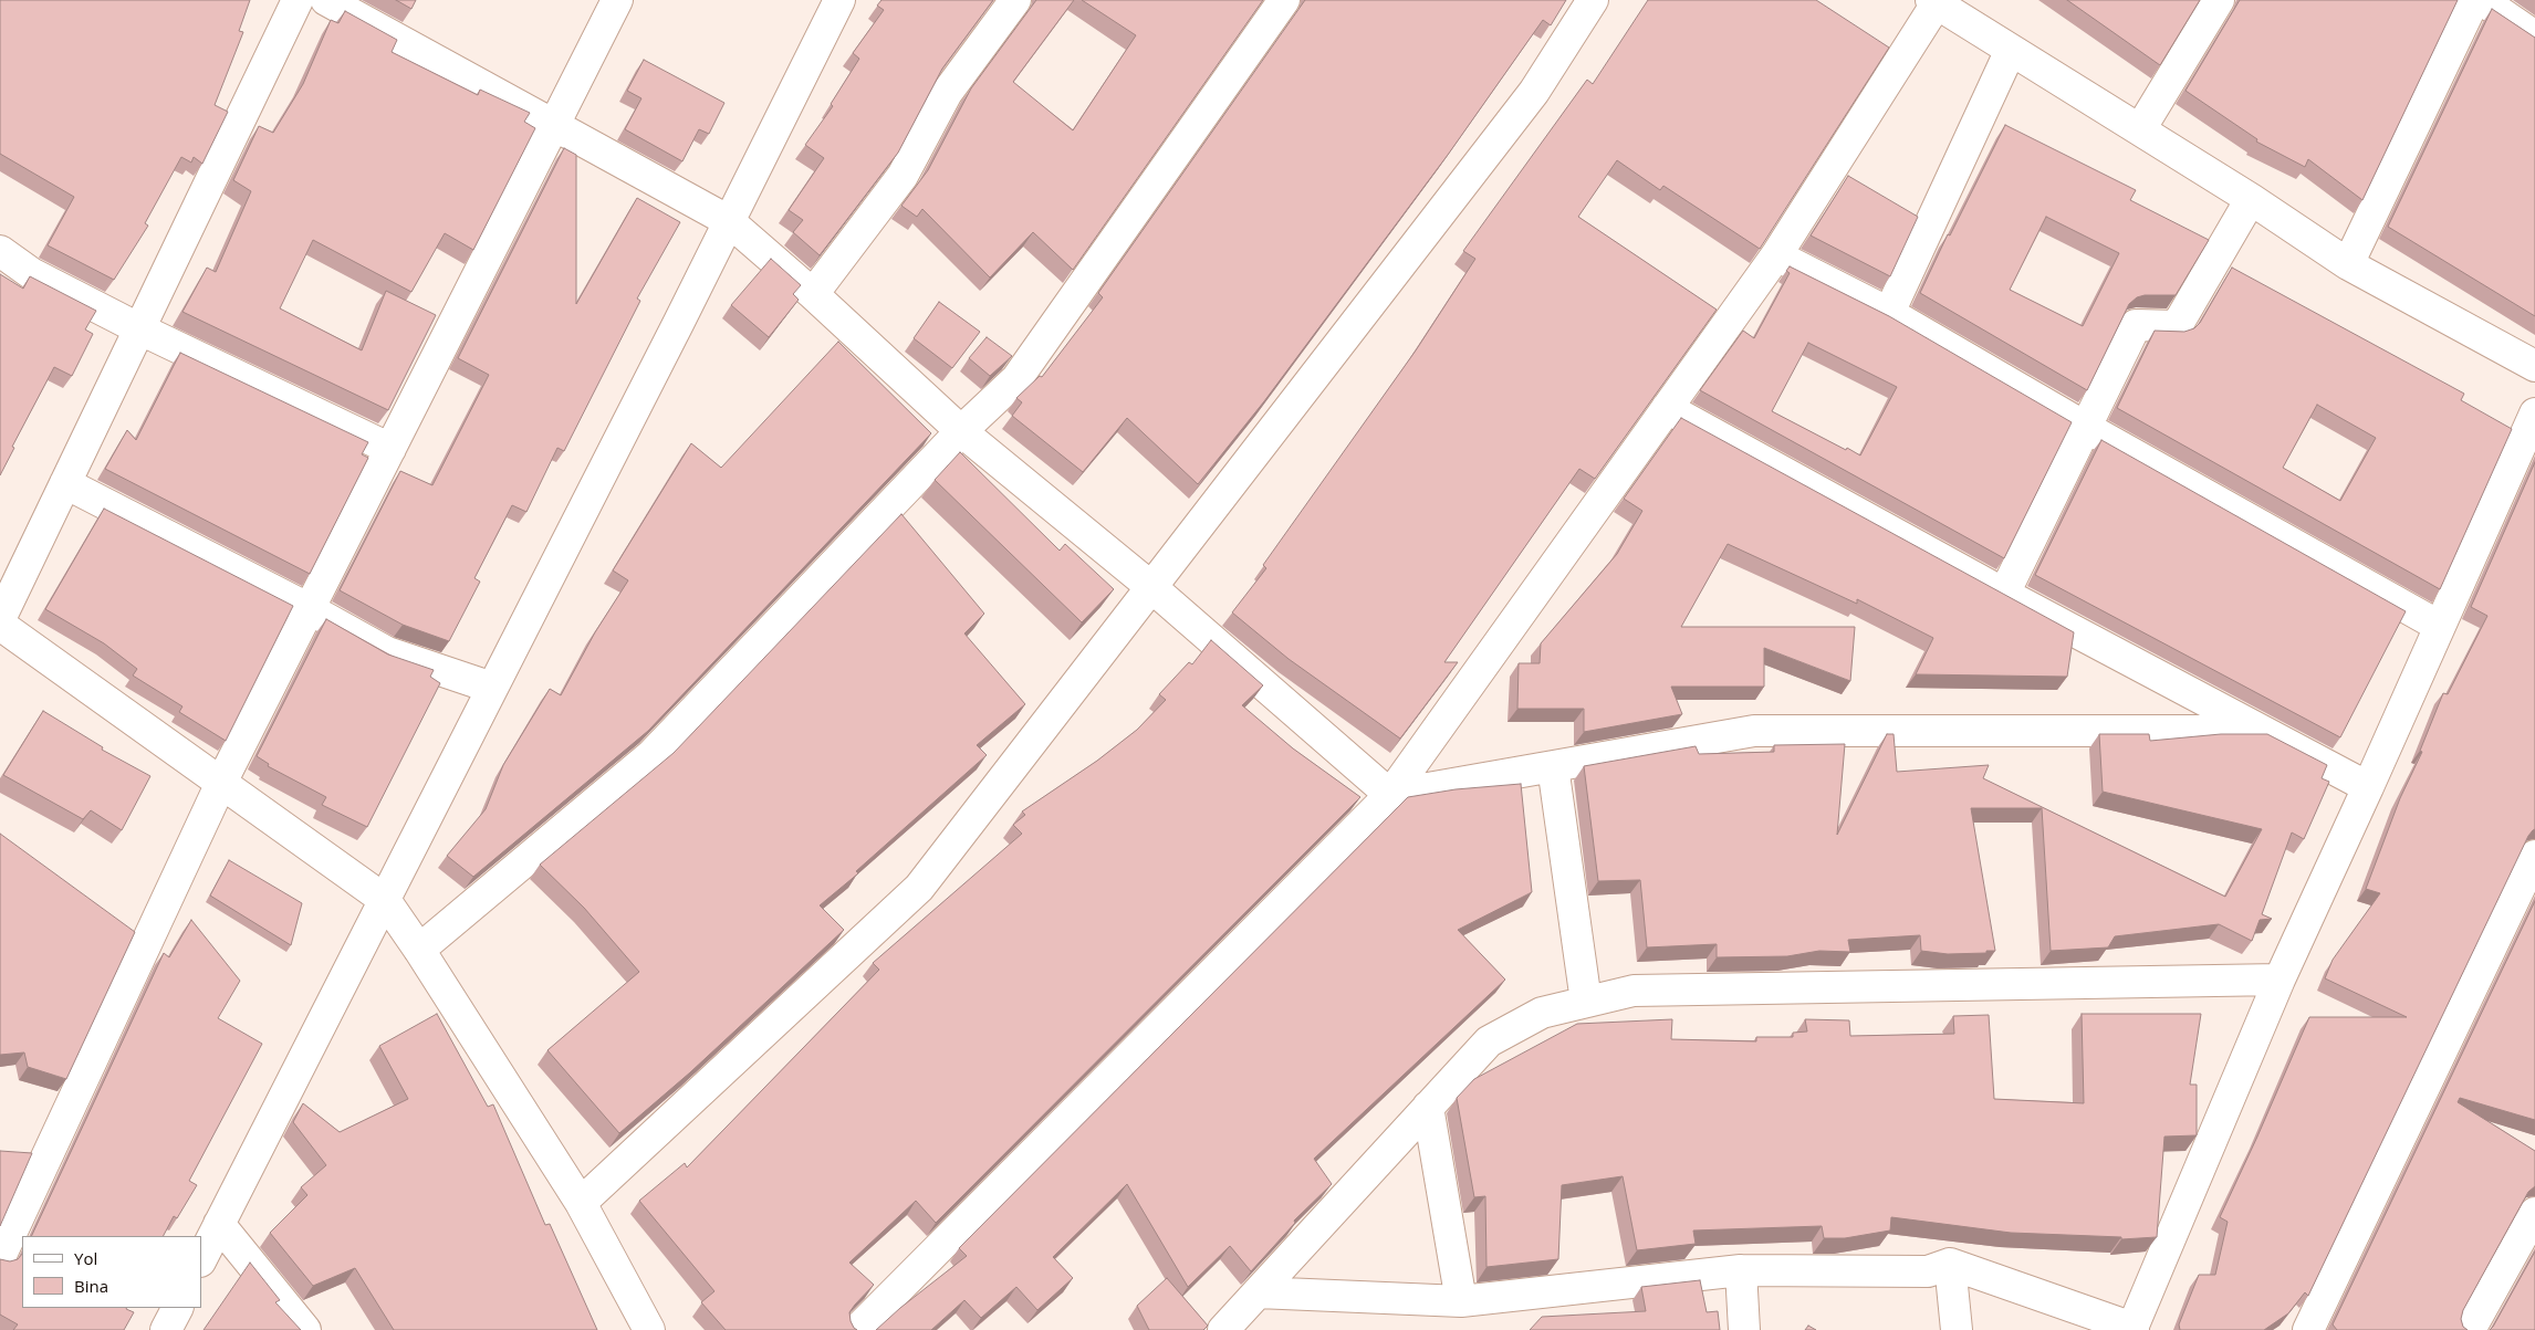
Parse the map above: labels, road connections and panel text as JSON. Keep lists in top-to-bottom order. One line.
{"legend":["Yol","Bina"]}
